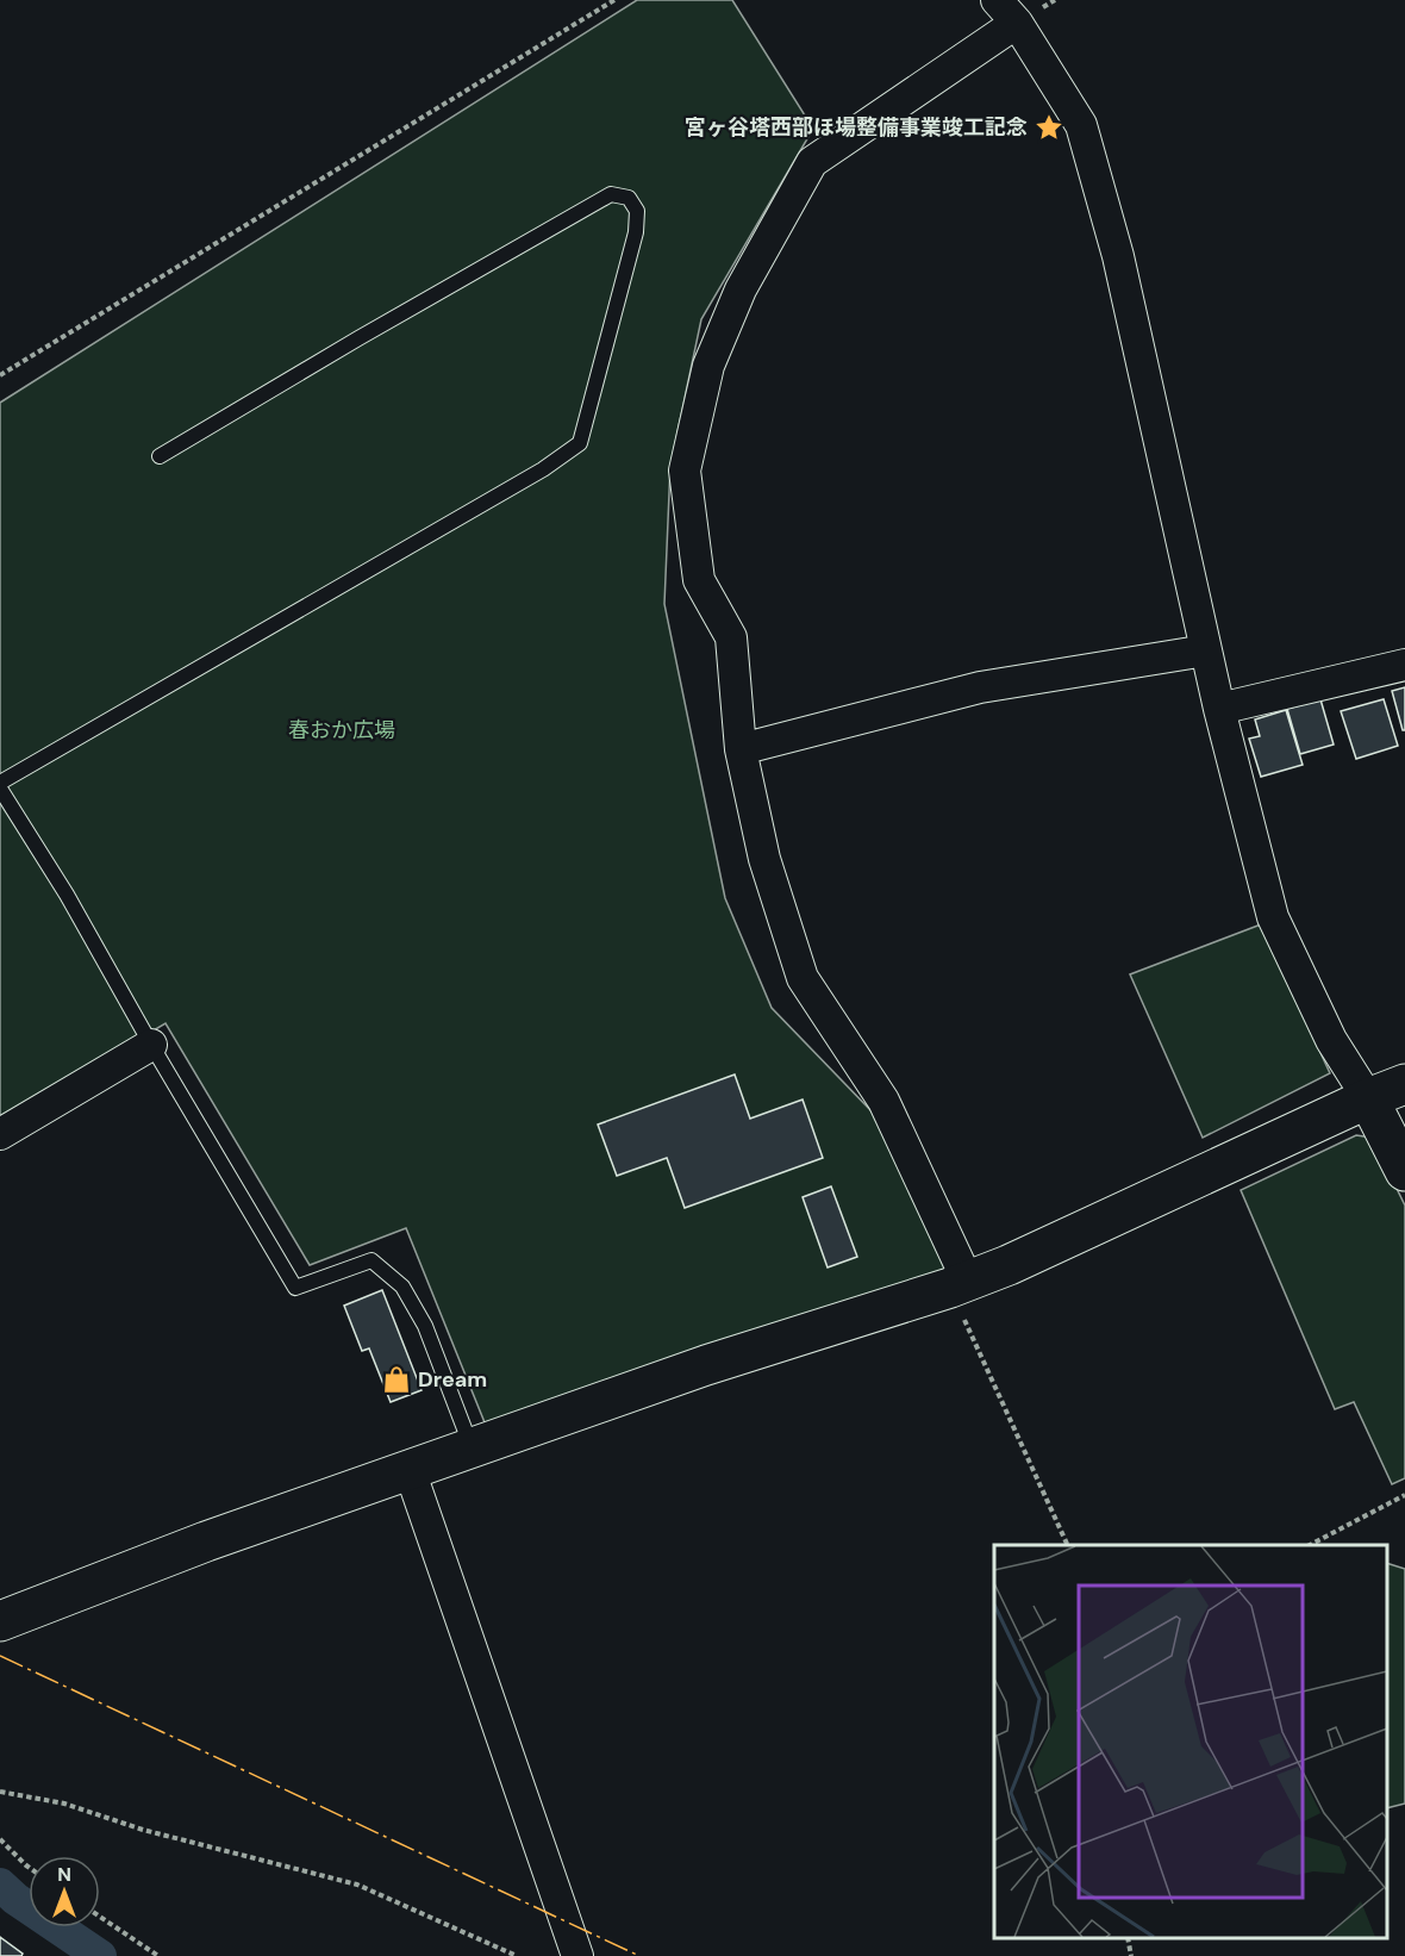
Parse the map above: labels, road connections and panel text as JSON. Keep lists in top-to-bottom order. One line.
{"parks":["春おか広場"],"places":{"place":["宮ヶ谷塔西部ほ場整備事業竣工記念"],"shop":["Dream"]},"north":"top"}
